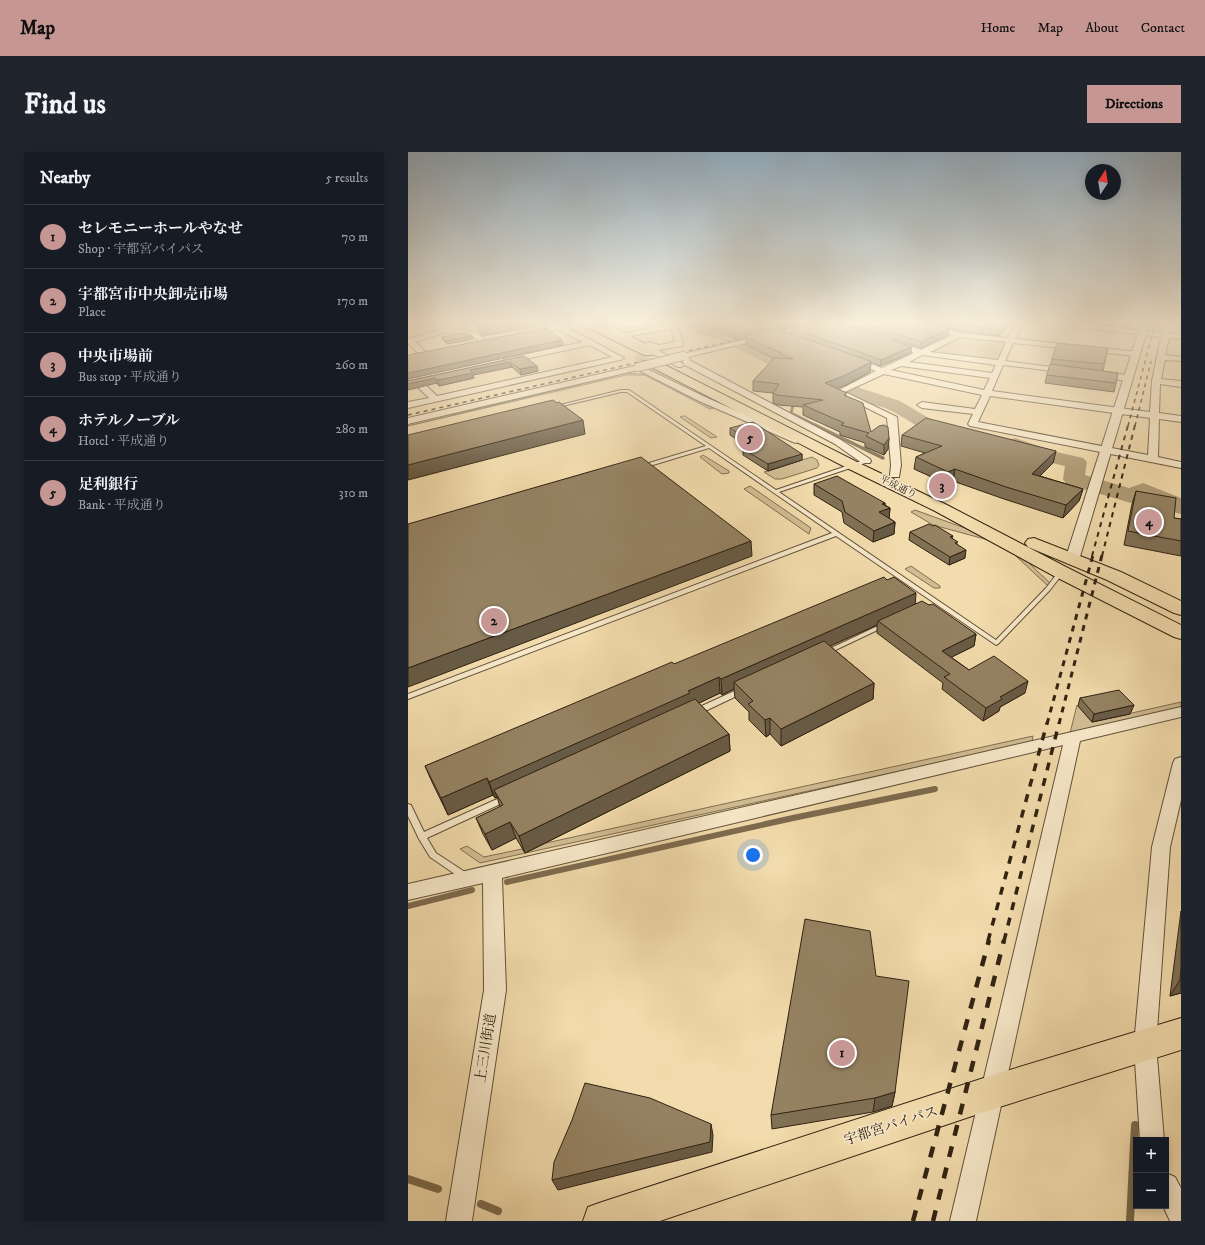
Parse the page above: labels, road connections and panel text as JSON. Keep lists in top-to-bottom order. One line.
{"streets":{"main road":["平成通り","宇都宮バイパス"],"street":["上三川街道"]},"north":"top","page":{"header":"Map","nav":["Home","Map","About","Contact"],"buttons":"Directions","title":"Find us","heading":["Nearby","5 results"],"list":[{"mark":"1","name":"セレモニーホールやなせ","note":"Shop · 宇都宮バイパス","value":"70 m"},{"mark":"2","name":"宇都宮市中央卸売市場","note":"Place","value":"170 m"},{"mark":"3","name":"中央市場前","note":"Bus stop · 平成通り","value":"260 m"},{"mark":"4","name":"ホテルノーブル","note":"Hotel · 平成通り","value":"280 m"},{"mark":"5","name":"足利銀行","note":"Bank · 平成通り","value":"310 m"}],"pins":["5","3","4","2","1"],"map_buttons":["+","−"]}}
